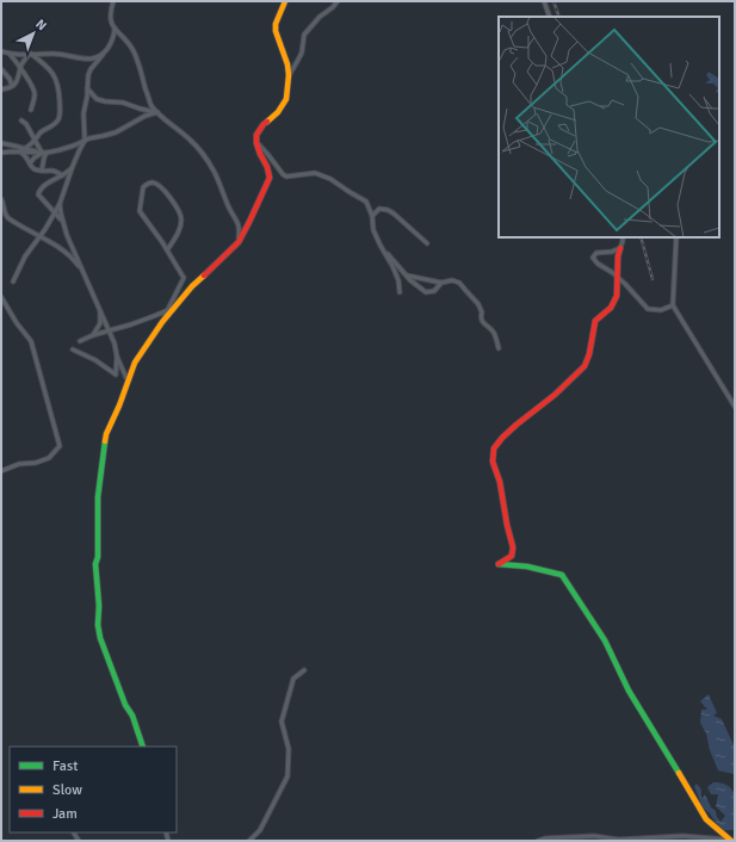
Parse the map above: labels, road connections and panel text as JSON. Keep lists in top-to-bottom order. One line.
{"legend":["Fast","Slow","Jam"],"north":"top right"}
